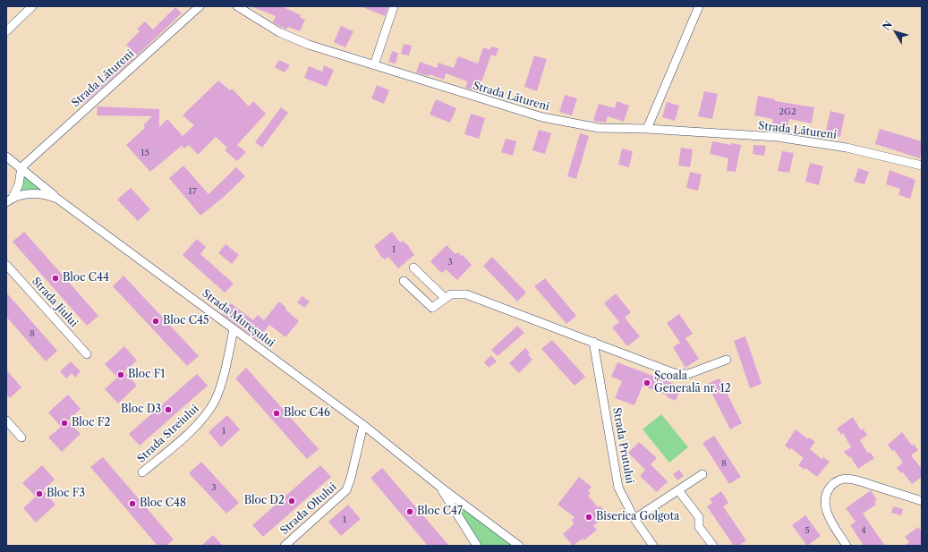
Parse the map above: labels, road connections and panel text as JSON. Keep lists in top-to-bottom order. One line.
{"streets":{"street":["Strada Lătureni","Strada Jiului","Strada Mureșului","Strada Streiului","Strada Prutului","Strada Oltului"]},"crossings":[["Strada Lătureni","Strada Mureșului"],["Strada Mureșului","Strada Streiului"],["Strada Mureșului","Strada Oltului"]],"places":["Bloc C44","Bloc C45","Bloc F1","Școala Generală nr. 12","Bloc D3","Bloc C46","Bloc F2","Bloc F3","Bloc D2","Bloc C48","Bloc C47","Biserica Golgota"],"house_numbers":["2G2","15","17","1","3","8","1","8","3","1","5","4"],"north":"top left"}
